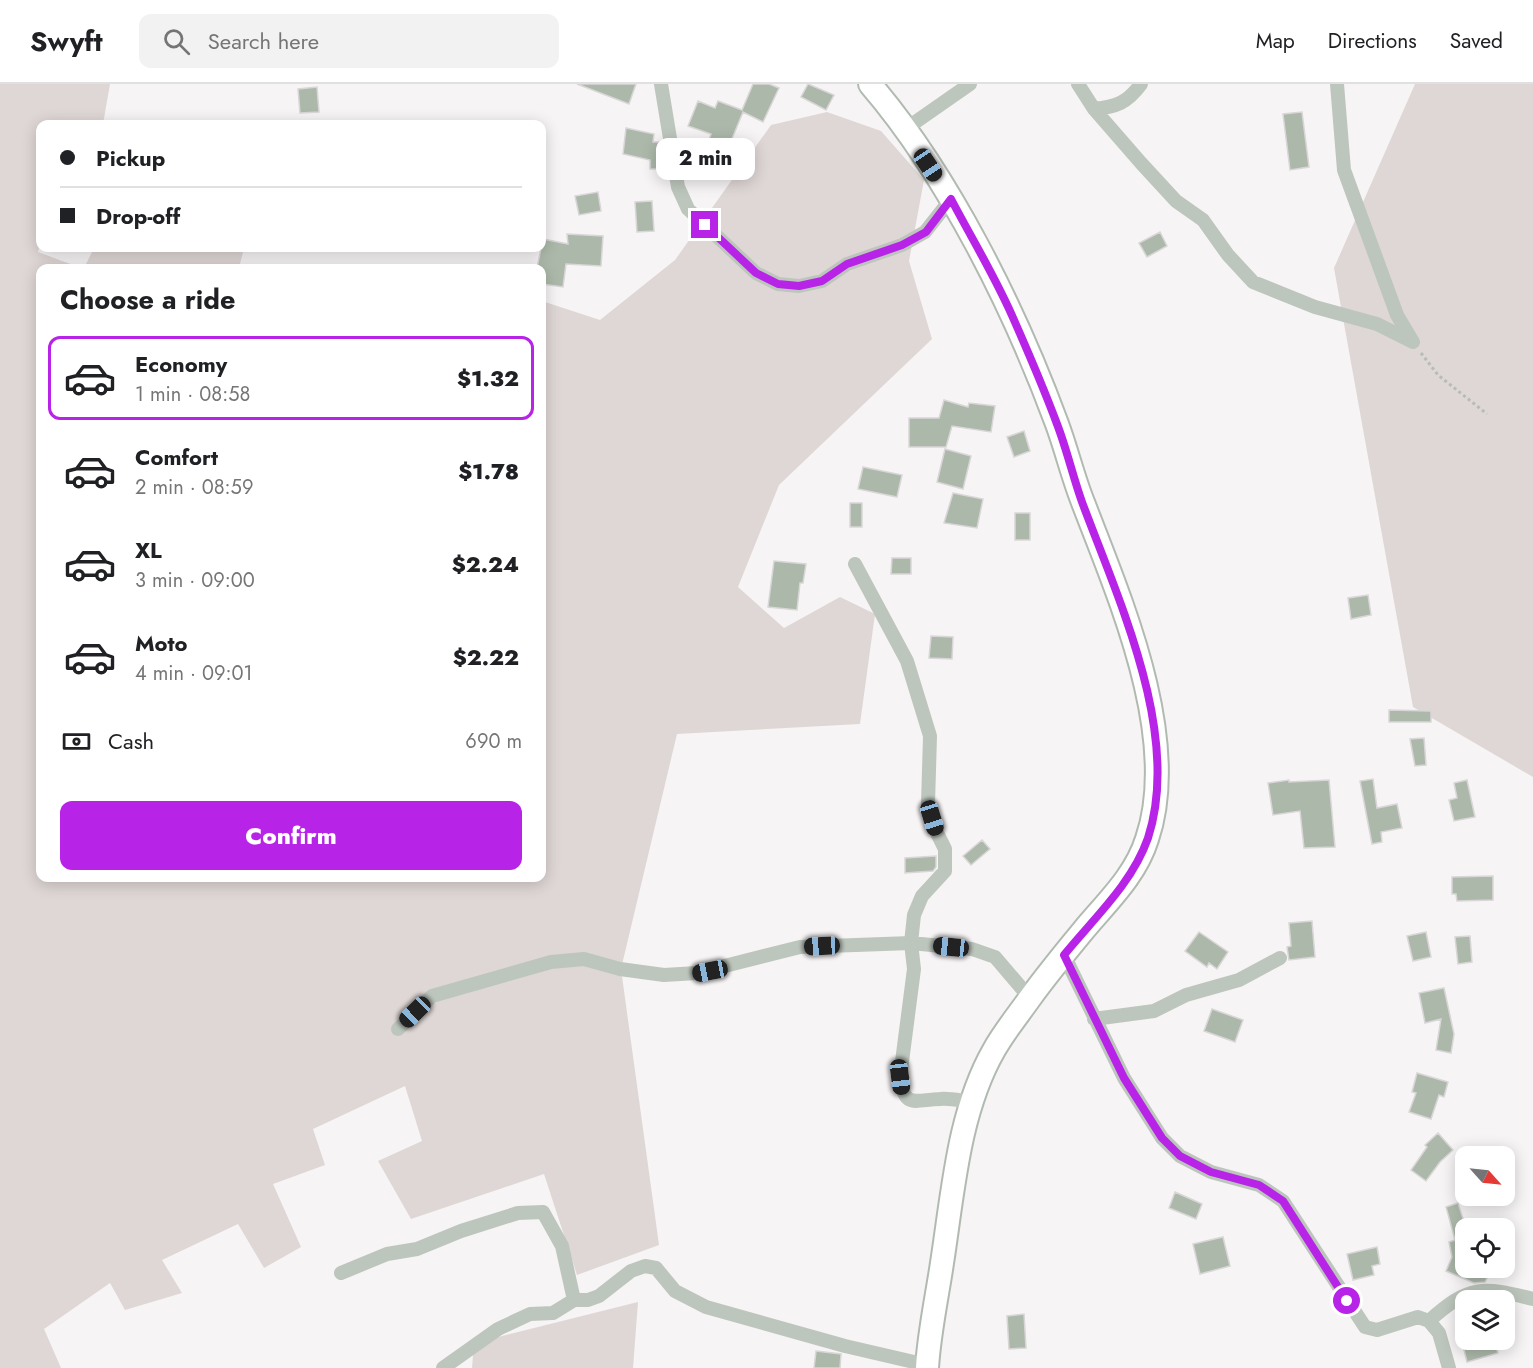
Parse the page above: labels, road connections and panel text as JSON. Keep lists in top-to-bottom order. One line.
{"north":"bottom right","page":{"header":"Swyft","search":"Search here","nav":["Map","Directions","Saved"],"banner":["Pickup","Drop-off"],"bubble":"2 min","heading":"Choose a ride","list":[{"name":"Economy","note":"1 min · 08:58","value":"$1.32"},{"name":"Comfort","note":"2 min · 08:59","value":"$1.78"},{"name":"XL","note":"3 min · 09:00","value":"$2.24"},{"name":"Moto","note":"4 min · 09:01","value":"$2.22"}],"pay":["Cash","690 m"],"buttons":"Confirm"}}
